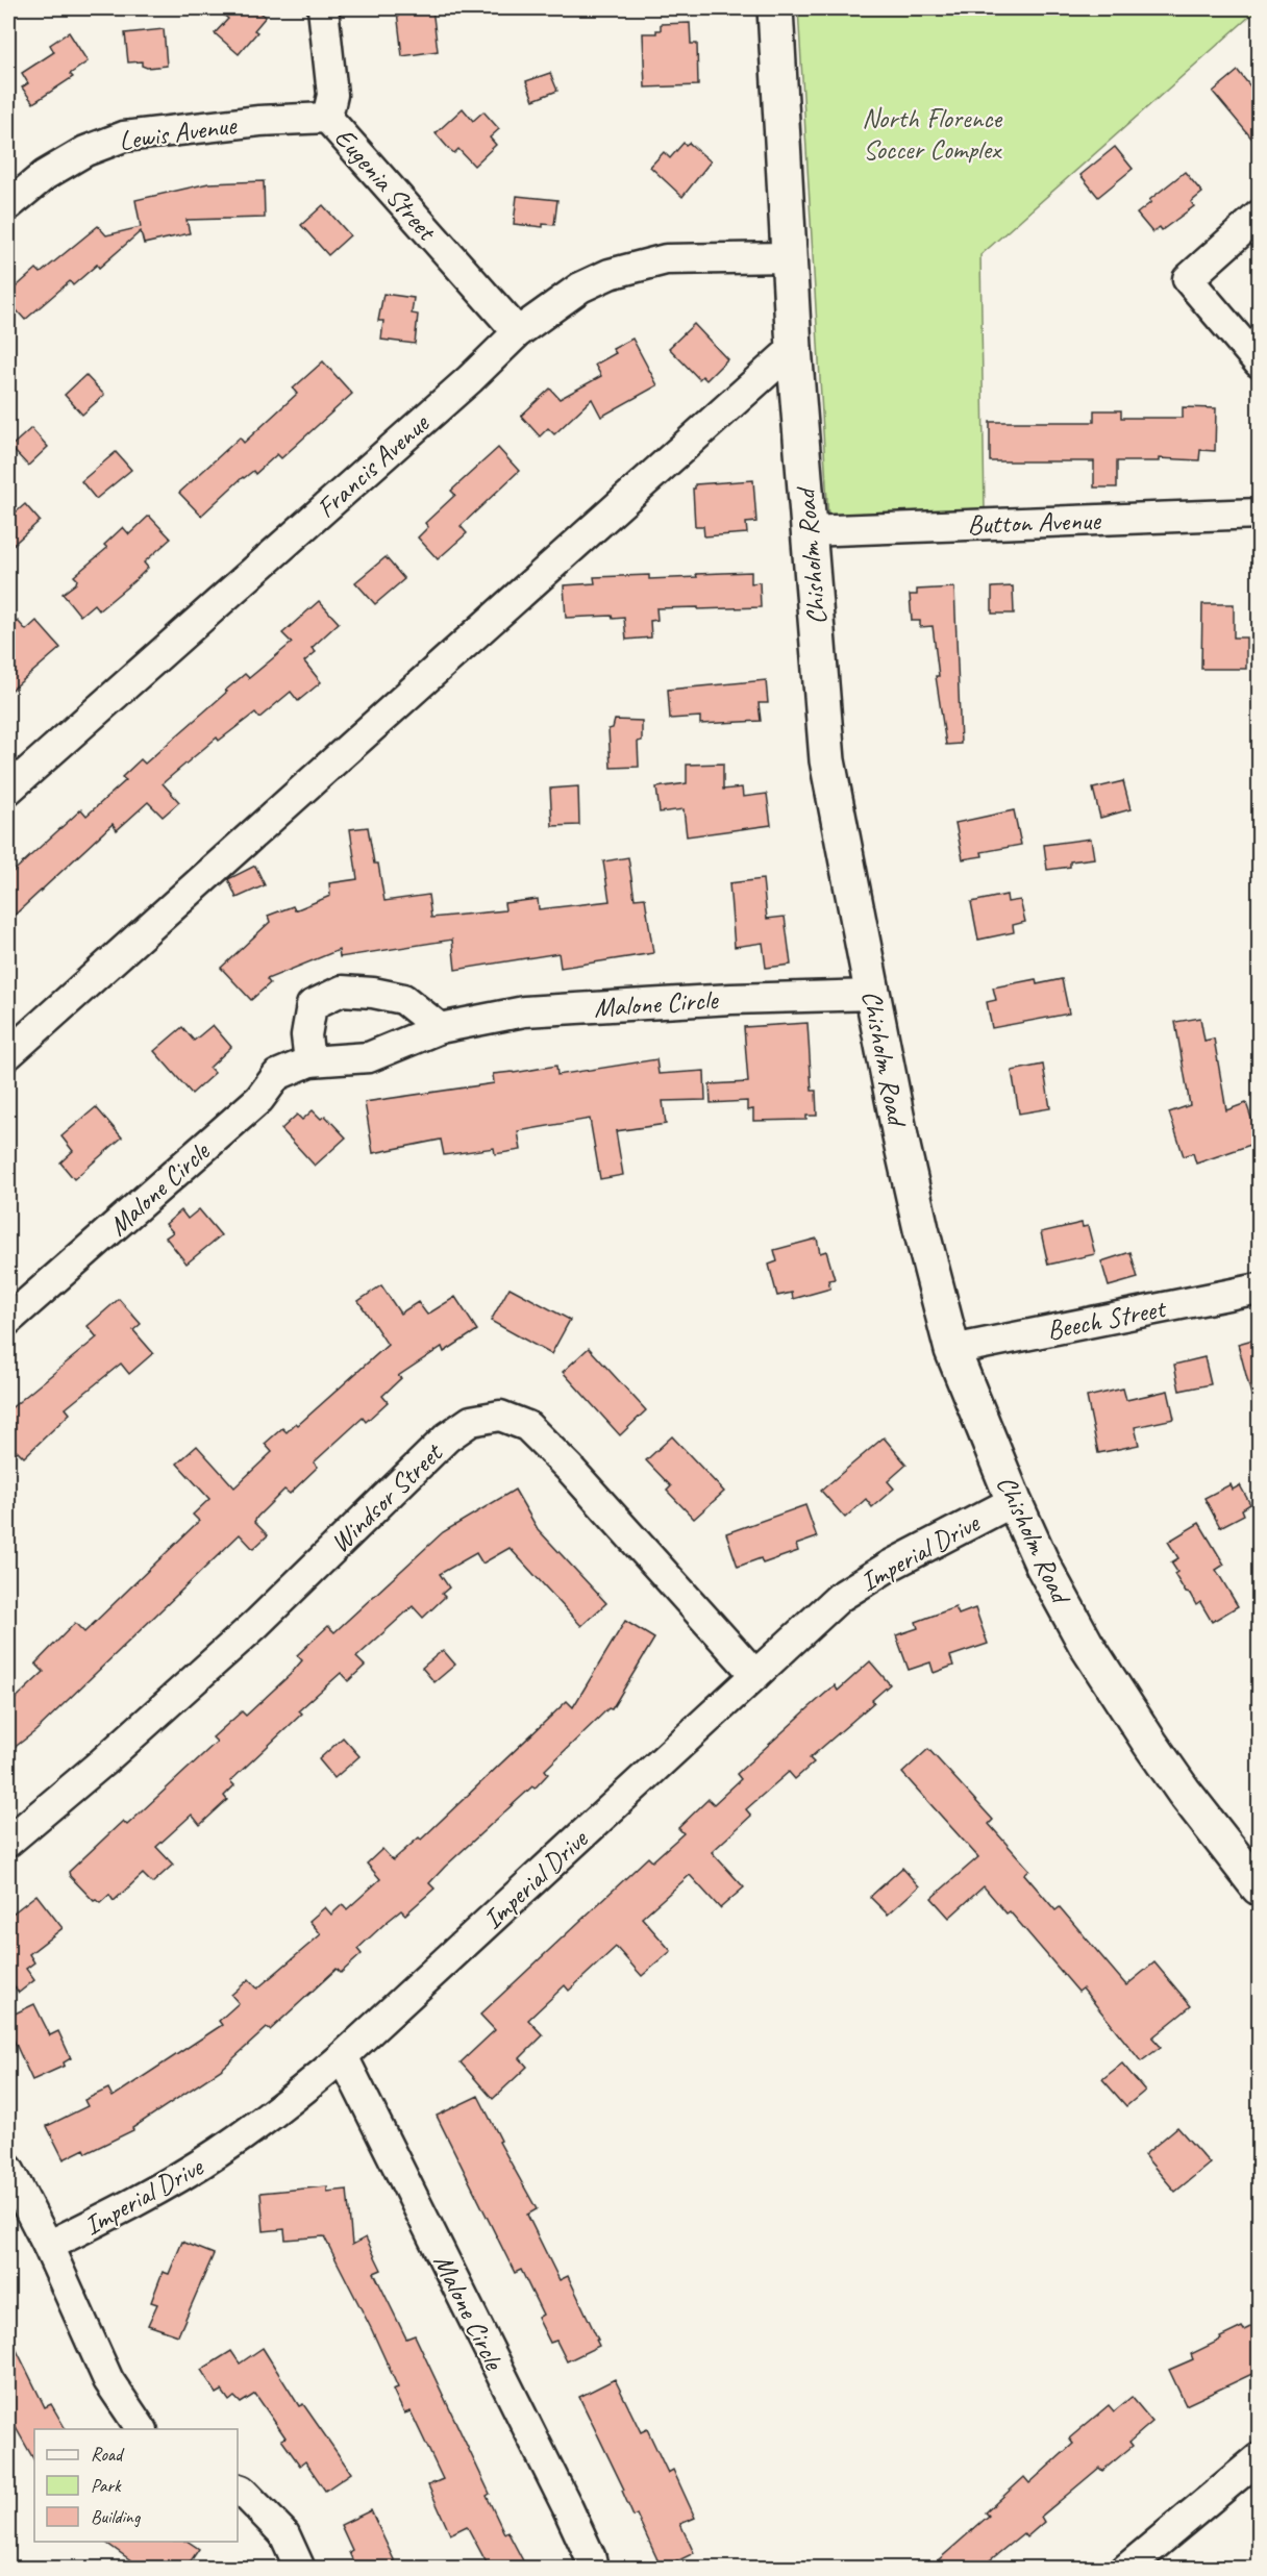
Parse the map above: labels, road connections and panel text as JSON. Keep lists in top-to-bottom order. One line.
{"streets":{"main road":["Chisholm Road"],"street":["Lewis Avenue","Eugenia Street","Francis Avenue","Button Avenue","Malone Circle","Beech Street","Windsor Street","Imperial Drive"]},"crossings":[["Lewis Avenue","Eugenia Street"],["Eugenia Street","Francis Avenue"],["Francis Avenue","Chisholm Road"],["Button Avenue","Chisholm Road"],["Chisholm Road","Malone Circle"],["Chisholm Road","Beech Street"],["Chisholm Road","Imperial Drive"],["Malone Circle","Imperial Drive"],["Windsor Street","Imperial Drive"]],"parks":["North Florence Soccer Complex"],"legend":["Road","Park","Building"]}
